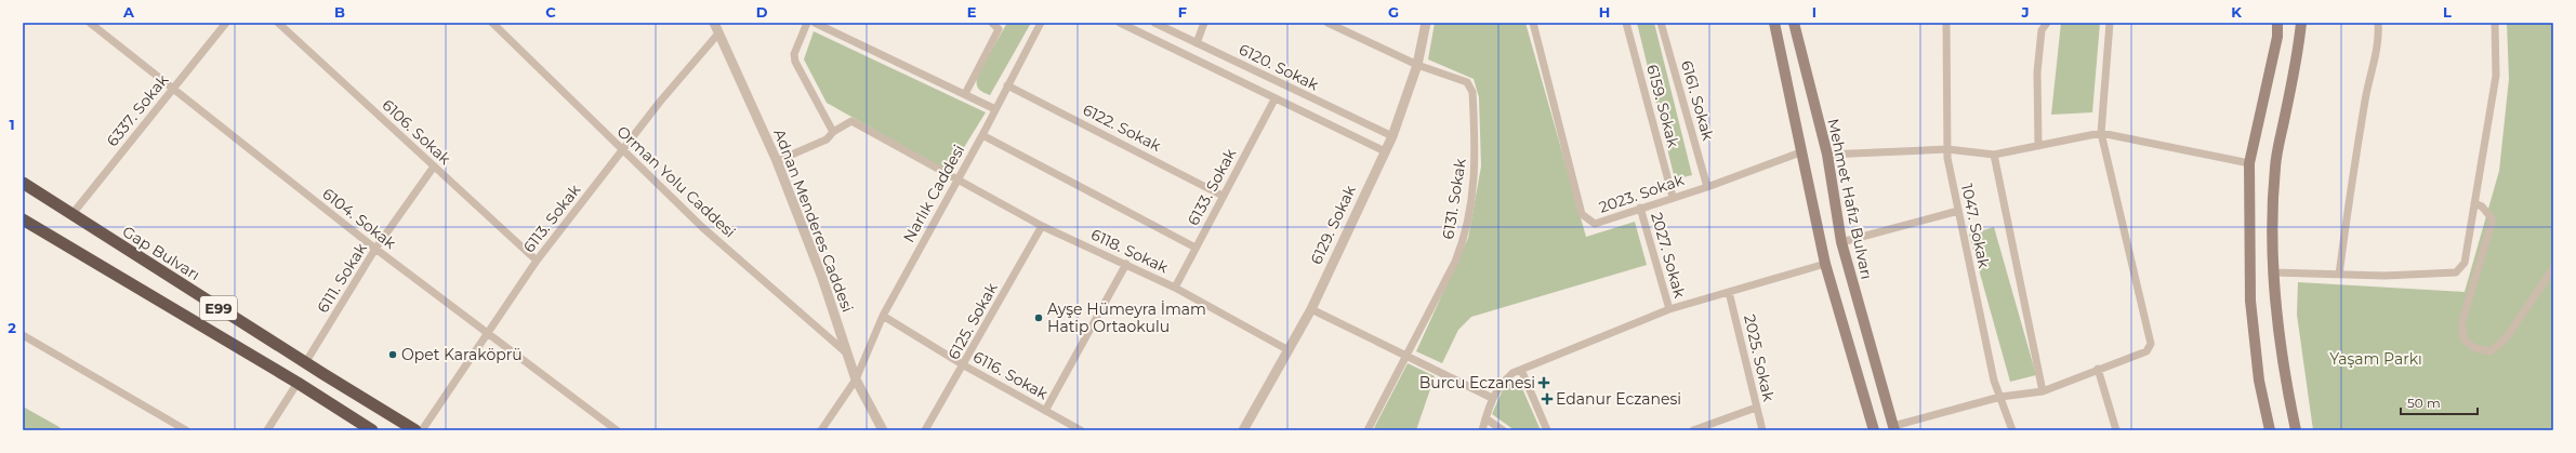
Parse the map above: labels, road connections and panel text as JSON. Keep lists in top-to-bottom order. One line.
{"streets":{"highway":["Gap Bulvarı","E99"],"main road":["Mehmet Hafız Bulvarı"],"street":["6120. Sokak","6161. Sokak","6159. Sokak","6337. Sokak","6122. Sokak","6106. Sokak","Orman Yolu Caddesi","6133. Sokak","Narlık Caddesi","2023. Sokak","6131. Sokak","6104. Sokak","6113. Sokak","Adnan Menderes Caddesi","6129. Sokak","1047. Sokak","6118. Sokak","2027. Sokak","6111. Sokak","6125. Sokak","2025. Sokak","6116. Sokak"]},"crossings":[["6120. Sokak","6129. Sokak"],["6161. Sokak","2023. Sokak"],["6159. Sokak","2023. Sokak"],["6337. Sokak","6104. Sokak"],["6337. Sokak","Gap Bulvarı"],["6122. Sokak","6133. Sokak"],["6122. Sokak","Narlık Caddesi"],["6106. Sokak","6113. Sokak"],["6106. Sokak","6111. Sokak"],["Orman Yolu Caddesi","6113. Sokak"],["Orman Yolu Caddesi","Adnan Menderes Caddesi"],["6133. Sokak","6118. Sokak"],["Narlık Caddesi","Adnan Menderes Caddesi"],["Narlık Caddesi","6118. Sokak"],["Narlık Caddesi","6116. Sokak"],["2023. Sokak","2027. Sokak"],["6131. Sokak","6129. Sokak"],["6104. Sokak","6113. Sokak"],["6104. Sokak","6111. Sokak"],["6113. Sokak","Adnan Menderes Caddesi"],["6129. Sokak","6118. Sokak"],["6118. Sokak","6125. Sokak"],["Gap Bulvarı","6111. Sokak"],["6125. Sokak","6116. Sokak"]],"parks":["Yaşam Parkı"],"places":{"other":["Ayşe Hümeyra İmam Hatip Ortaokulu","Opet Karaköprü"],"health":["Burcu Eczanesi","Edanur Eczanesi"]},"scale_bar":"50 m","grid":{"columns":["A","B","C","D","E","F","G","H","I","J","K","L"],"rows":["1","2"]}}
